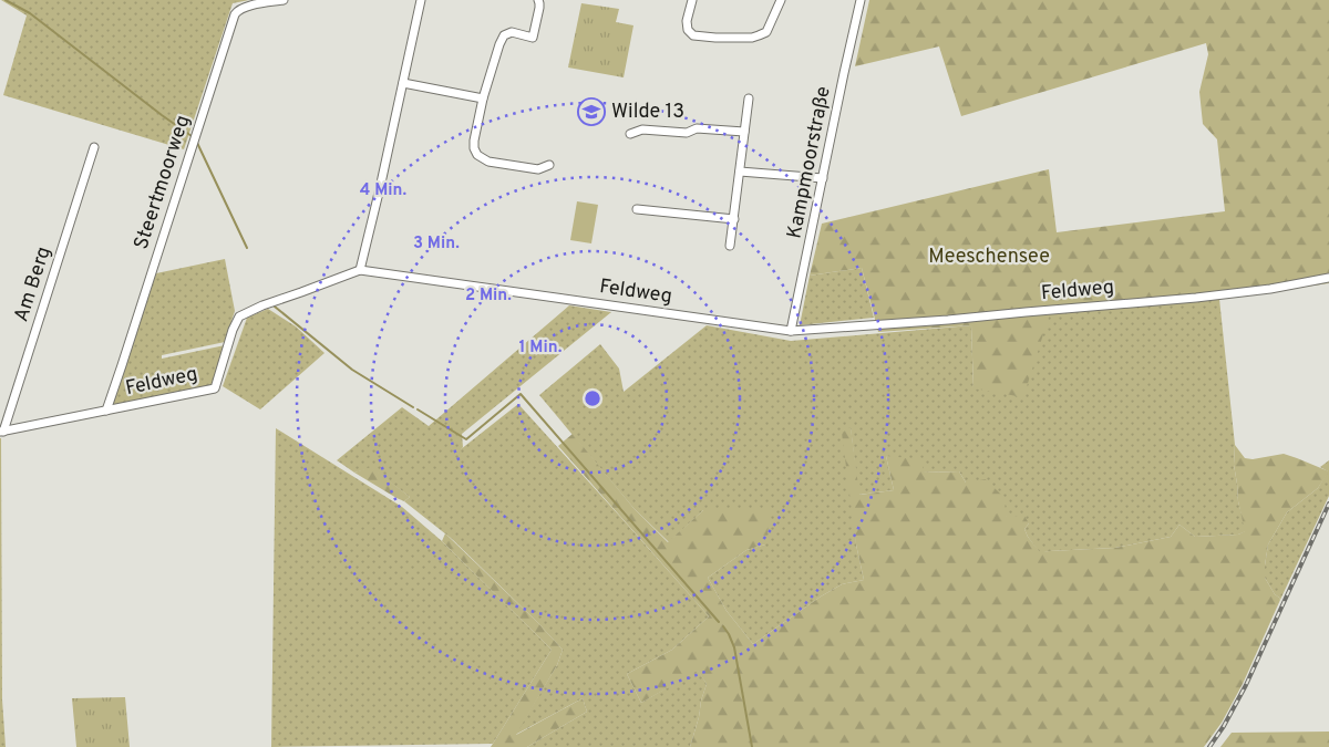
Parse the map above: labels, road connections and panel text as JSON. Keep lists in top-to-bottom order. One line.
{"streets":{"street":["Kampmoorstraße","Steertmoorweg","Am Berg","Feldweg"]},"crossings":[["Kampmoorstraße","Feldweg"],["Steertmoorweg","Feldweg"],["Am Berg","Feldweg"]],"parks":["Meeschensee"],"places":{"school or university":["Wilde 13"]},"rings":["4 Min.","3 Min.","2 Min.","1 Min."]}
